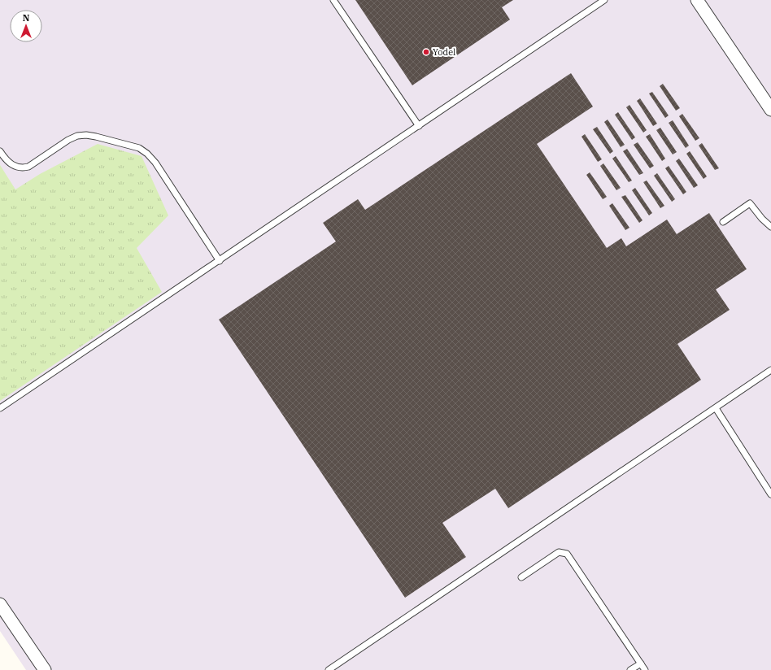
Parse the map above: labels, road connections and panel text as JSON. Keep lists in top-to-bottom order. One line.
{"places":["Yodel"],"north":"top"}
